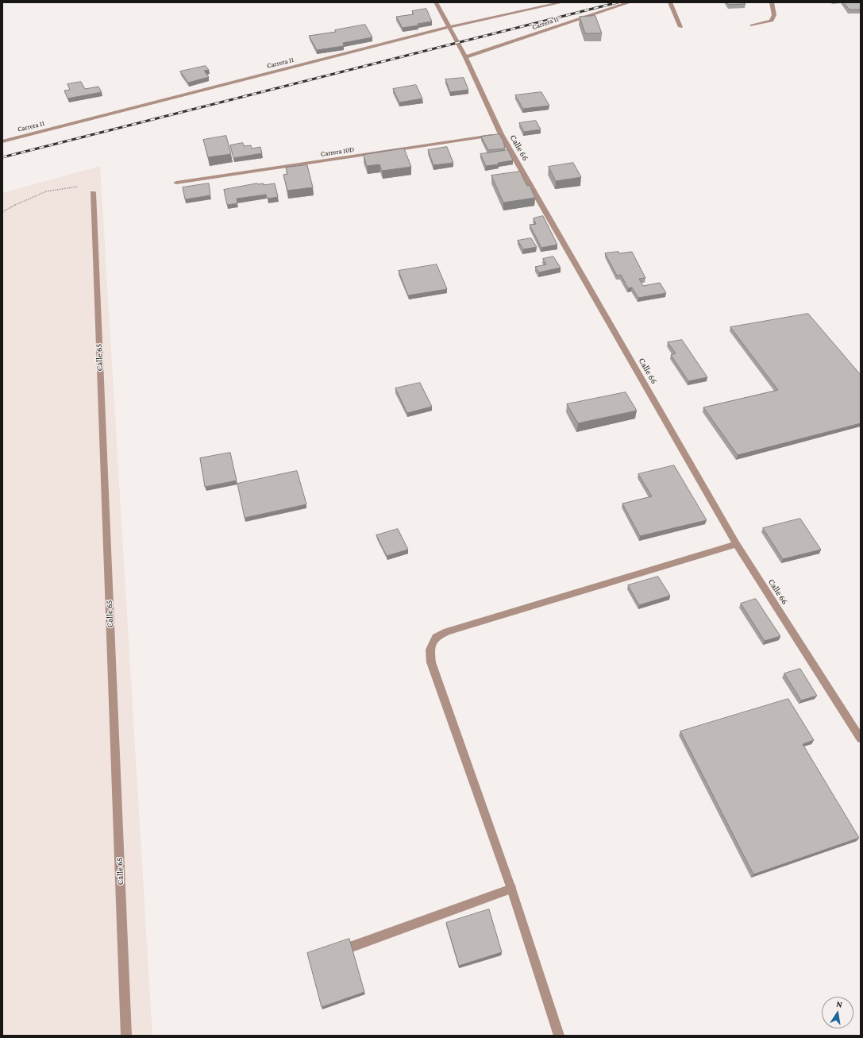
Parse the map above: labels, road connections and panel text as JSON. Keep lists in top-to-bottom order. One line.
{"streets":{"street":["Carrera 11","Calle 66","Carrera 10D","Calle 65"]},"crossings":[["Carrera 11","Calle 66"],["Calle 66","Carrera 10D"]],"north":"top"}
